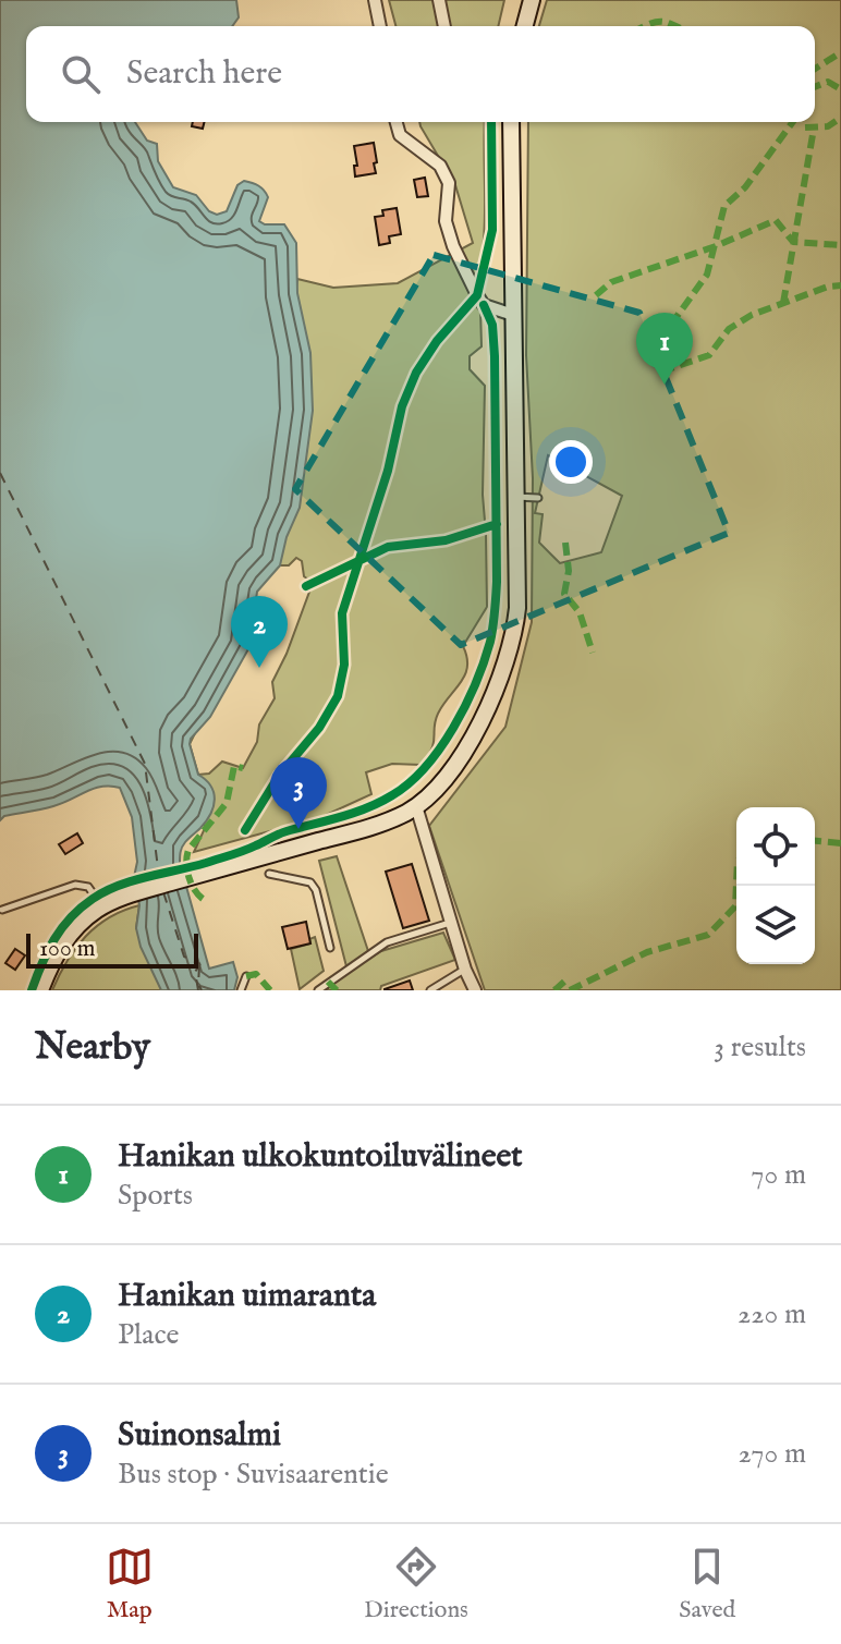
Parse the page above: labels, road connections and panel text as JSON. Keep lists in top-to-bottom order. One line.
{"scale_bar":"100 m","page":{"search":"Search here","pins":["1","2","3"],"scale":"100 m","heading":["Nearby","3 results"],"list":[{"mark":"1","name":"Hanikan ulkokuntoiluvälineet","note":"Sports","value":"70 m"},{"mark":"2","name":"Hanikan uimaranta","note":"Place","value":"220 m"},{"mark":"3","name":"Suinonsalmi","note":"Bus stop · Suvisaarentie","value":"270 m"}],"nav":["Map","Directions","Saved"]}}
